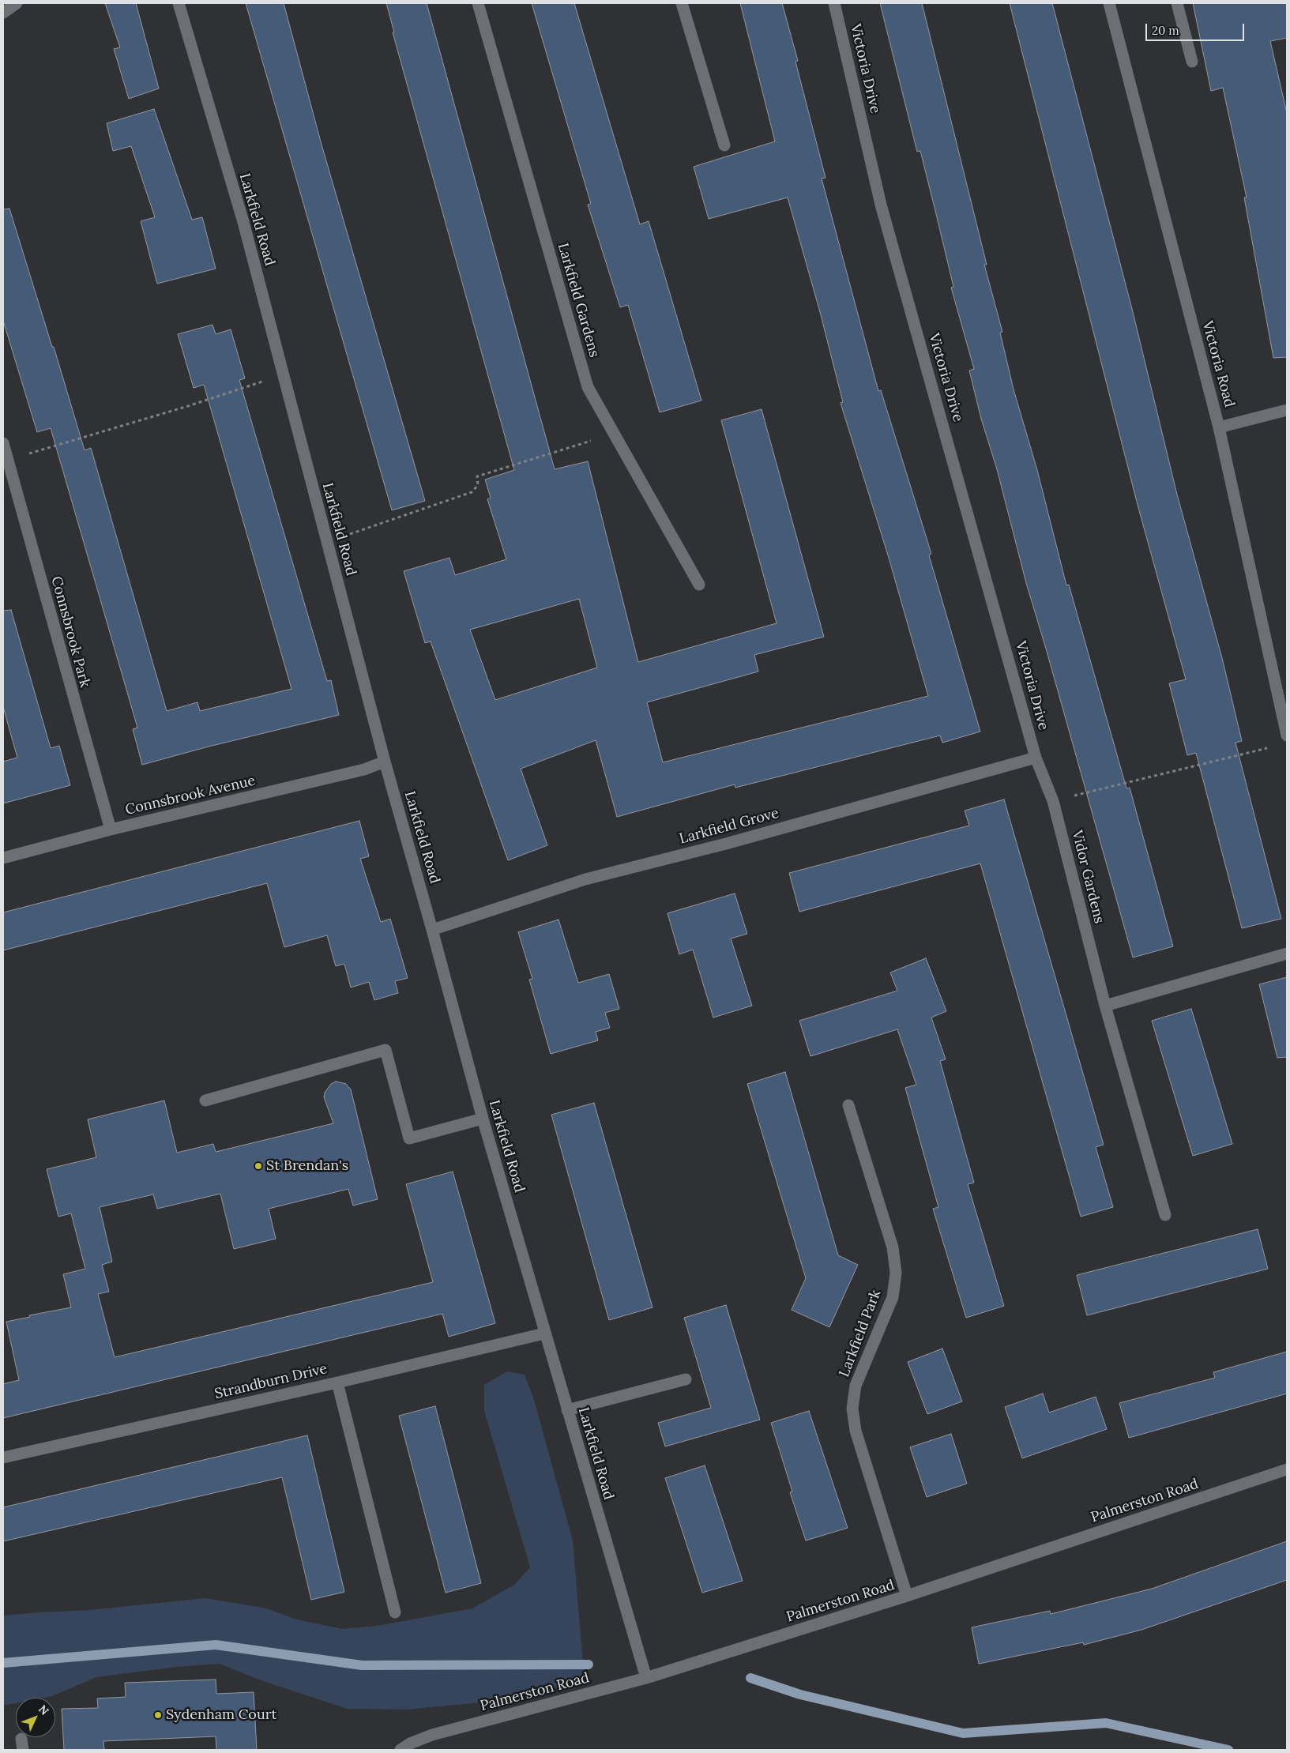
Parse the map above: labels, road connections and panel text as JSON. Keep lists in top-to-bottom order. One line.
{"streets":{"street":["Victoria Drive","Larkfield Road","Larkfield Gardens","Victoria Road","Connsbrook Park","Connsbrook Avenue","Larkfield Grove","Vidor Gardens","Larkfield Park","Strandburn Drive","Palmerston Road"]},"crossings":[["Victoria Drive","Larkfield Grove"],["Victoria Drive","Vidor Gardens"],["Larkfield Road","Connsbrook Avenue"],["Larkfield Road","Larkfield Grove"],["Larkfield Road","Strandburn Drive"],["Larkfield Road","Palmerston Road"],["Connsbrook Park","Connsbrook Avenue"],["Larkfield Grove","Vidor Gardens"],["Larkfield Park","Palmerston Road"]],"places":["St Brendan's","Sydenham Court"],"scale_bar":"20 m","north":"top right"}
